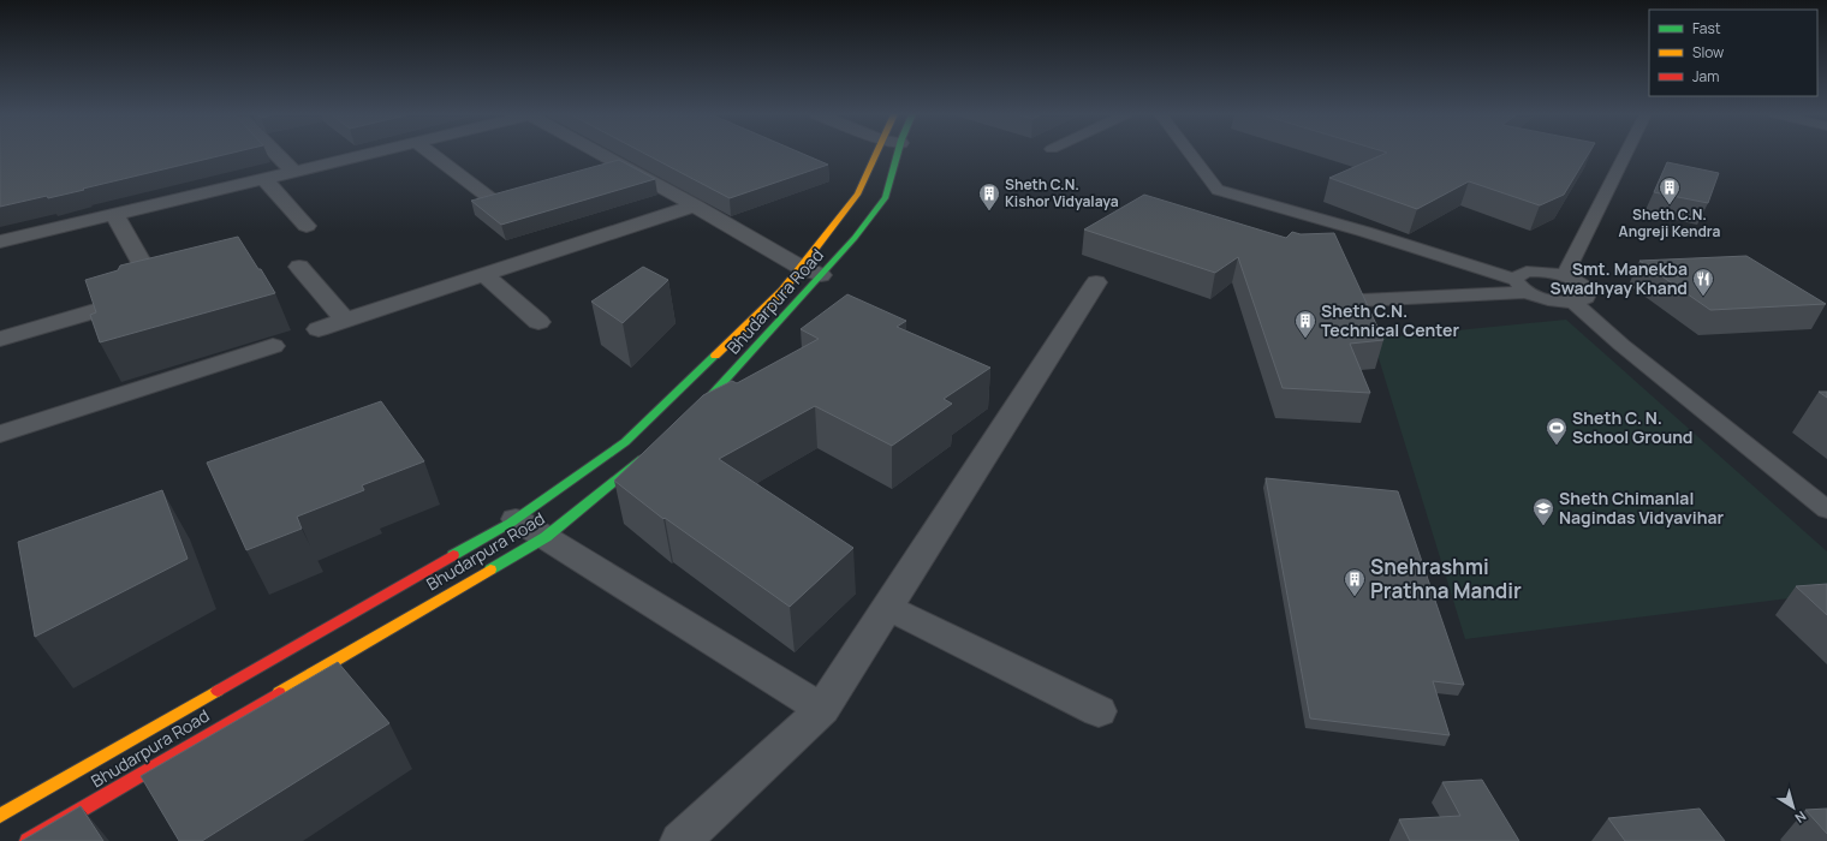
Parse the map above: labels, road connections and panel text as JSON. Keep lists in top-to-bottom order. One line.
{"streets":{"street":["Bhudarpura Road"]},"places":{"building":["Sheth C.N. Angreji Kendra","Sheth C.N. Kishor Vidyalaya","Sheth C.N. Technical Center","Snehrashmi Prathna Mandir"],"restaurant":["Smt. Manekba Swadhyay Khand"],"sports":["Sheth C. N. School Ground"],"school or university":["Sheth Chimanlal Nagindas Vidyavihar"]},"legend":["Fast","Slow","Jam"],"north":"bottom right"}
